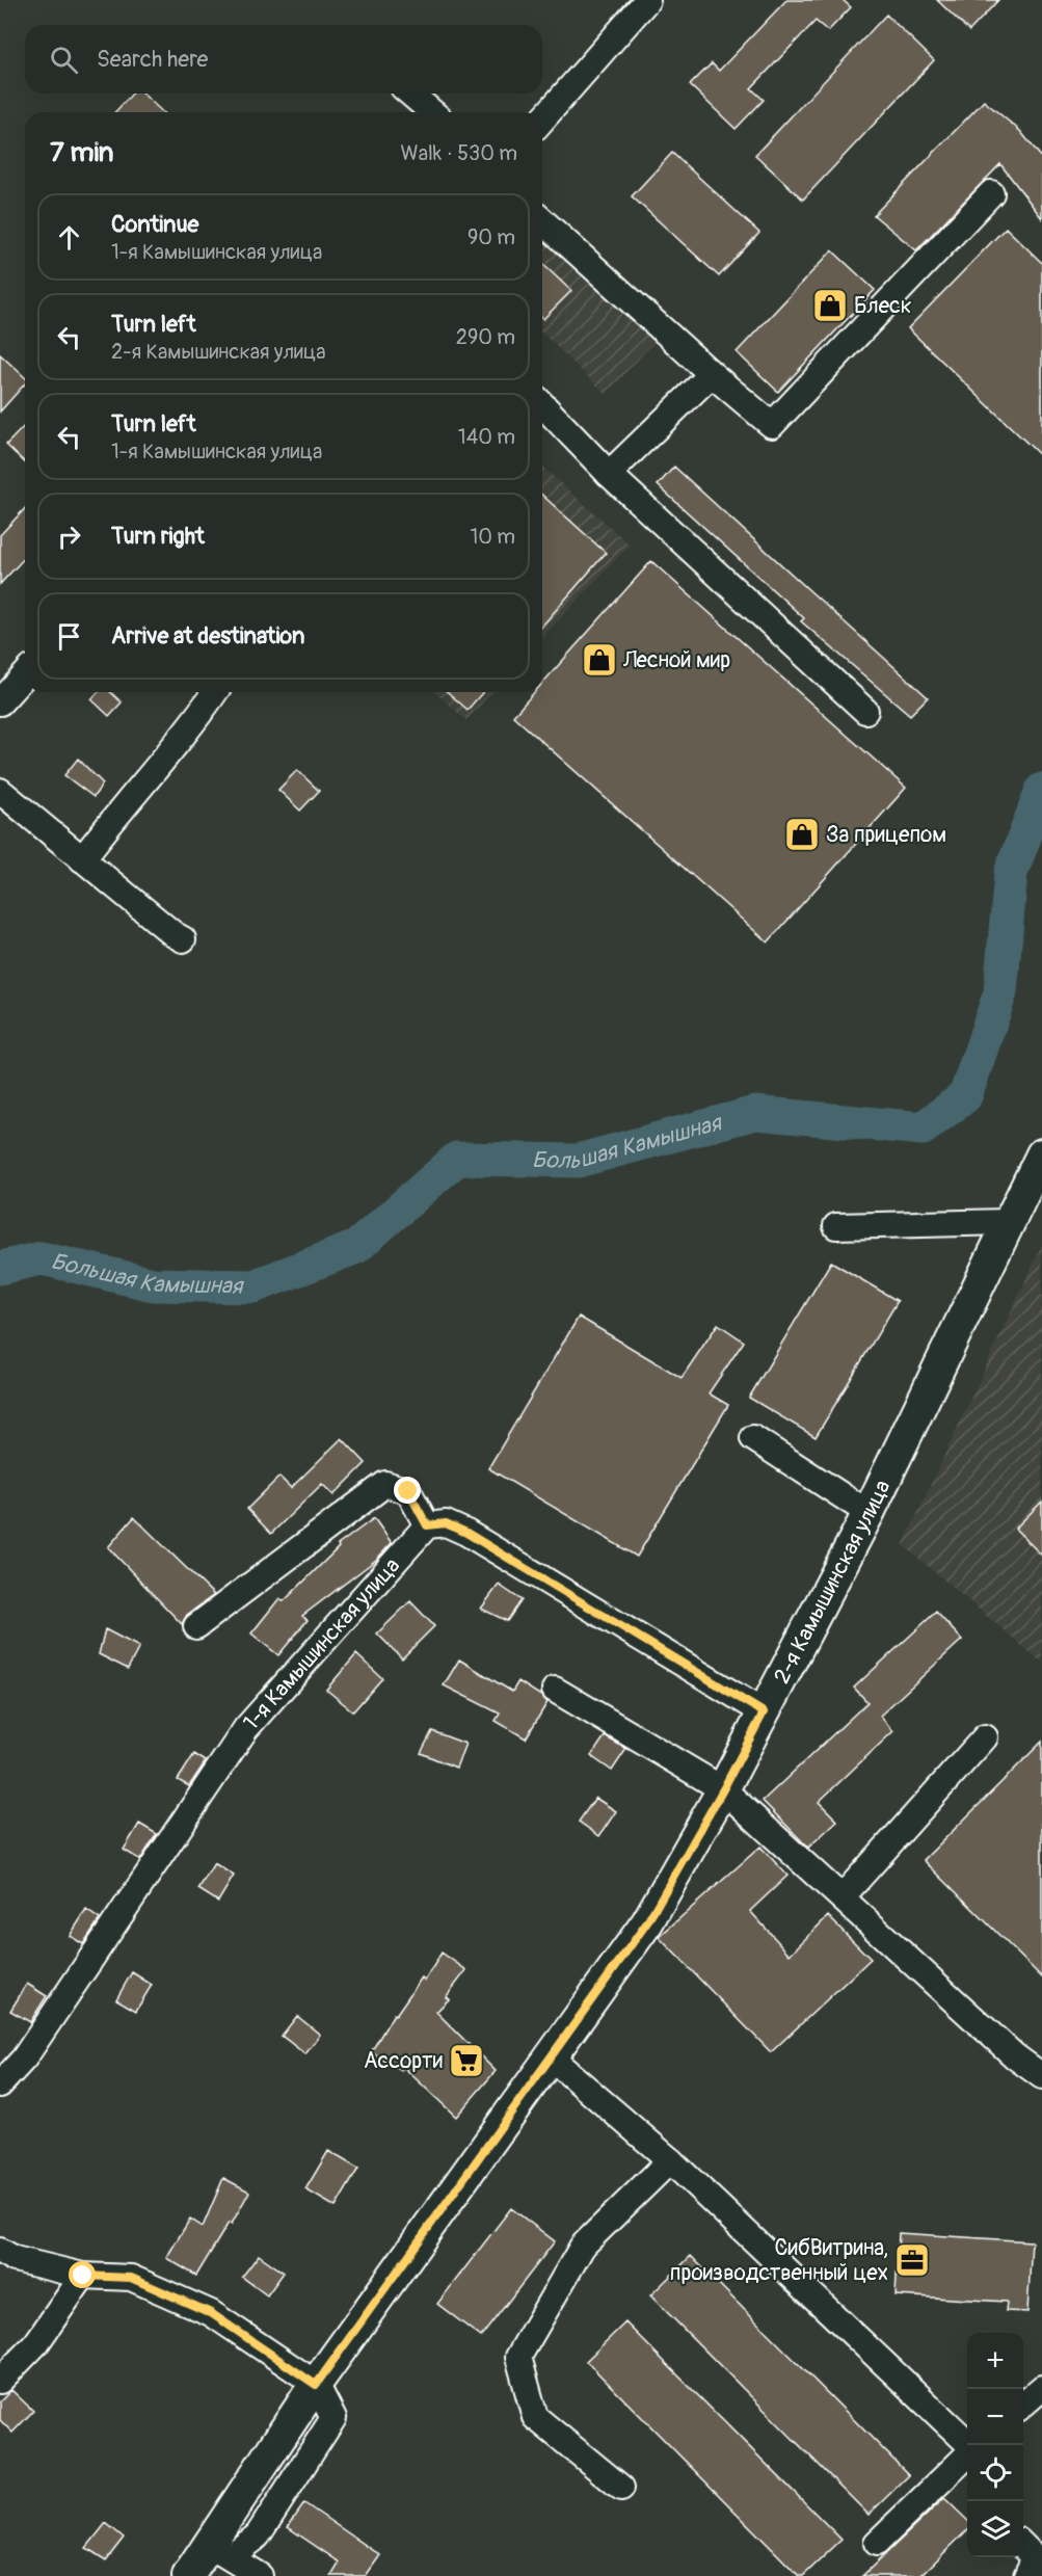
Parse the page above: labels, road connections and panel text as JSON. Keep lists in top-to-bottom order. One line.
{"streets":{"main road":["2-я Камышинская улица"],"street":["1-я Камышинская улица"]},"water":["Большая Камышная"],"places":{"shop":["Блеск","Лесной мир","За прицепом"],"supermarket":["Ассорти"],"office":["СибВитрина, производственный цех"]},"page":{"search":"Search here","heading":["7 min","Walk · 530 m"],"list":[["Continue","1-я Камышинская улица","90 m"],["Turn left","2-я Камышинская улица","290 m"],["Turn left","1-я Камышинская улица","140 m"],["Turn right","10 m"],"Arrive at destination"],"map_buttons":["+","−"]}}
